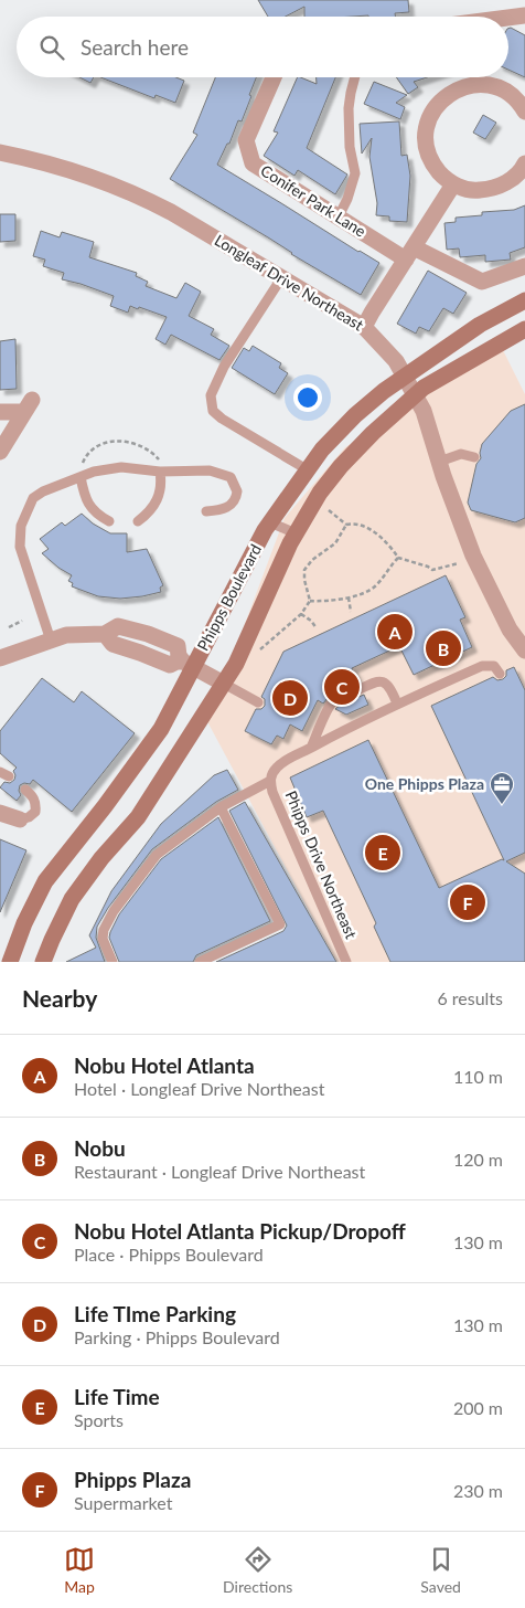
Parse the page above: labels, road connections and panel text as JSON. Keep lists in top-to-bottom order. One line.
{"streets":{"main road":["Phipps Boulevard"],"street":["Conifer Park Lane","Longleaf Drive Northeast"],"lane":["Phipps Drive Northeast"]},"crossings":[["Longleaf Drive Northeast","Phipps Boulevard"]],"places":{"office":["One Phipps Plaza"]},"page":{"search":"Search here","pins":["A","B","C","D","E","F"],"heading":["Nearby","6 results"],"list":[{"mark":"A","name":"Nobu Hotel Atlanta","note":"Hotel · Longleaf Drive Northeast","value":"110 m"},{"mark":"B","name":"Nobu","note":"Restaurant · Longleaf Drive Northeast","value":"120 m"},{"mark":"C","name":"Nobu Hotel Atlanta Pickup/Dropoff","note":"Place · Phipps Boulevard","value":"130 m"},{"mark":"D","name":"Life TIme Parking","note":"Parking · Phipps Boulevard","value":"130 m"},{"mark":"E","name":"Life Time","note":"Sports","value":"200 m"},{"mark":"F","name":"Phipps Plaza","note":"Supermarket","value":"230 m"}],"nav":["Map","Directions","Saved"]}}
